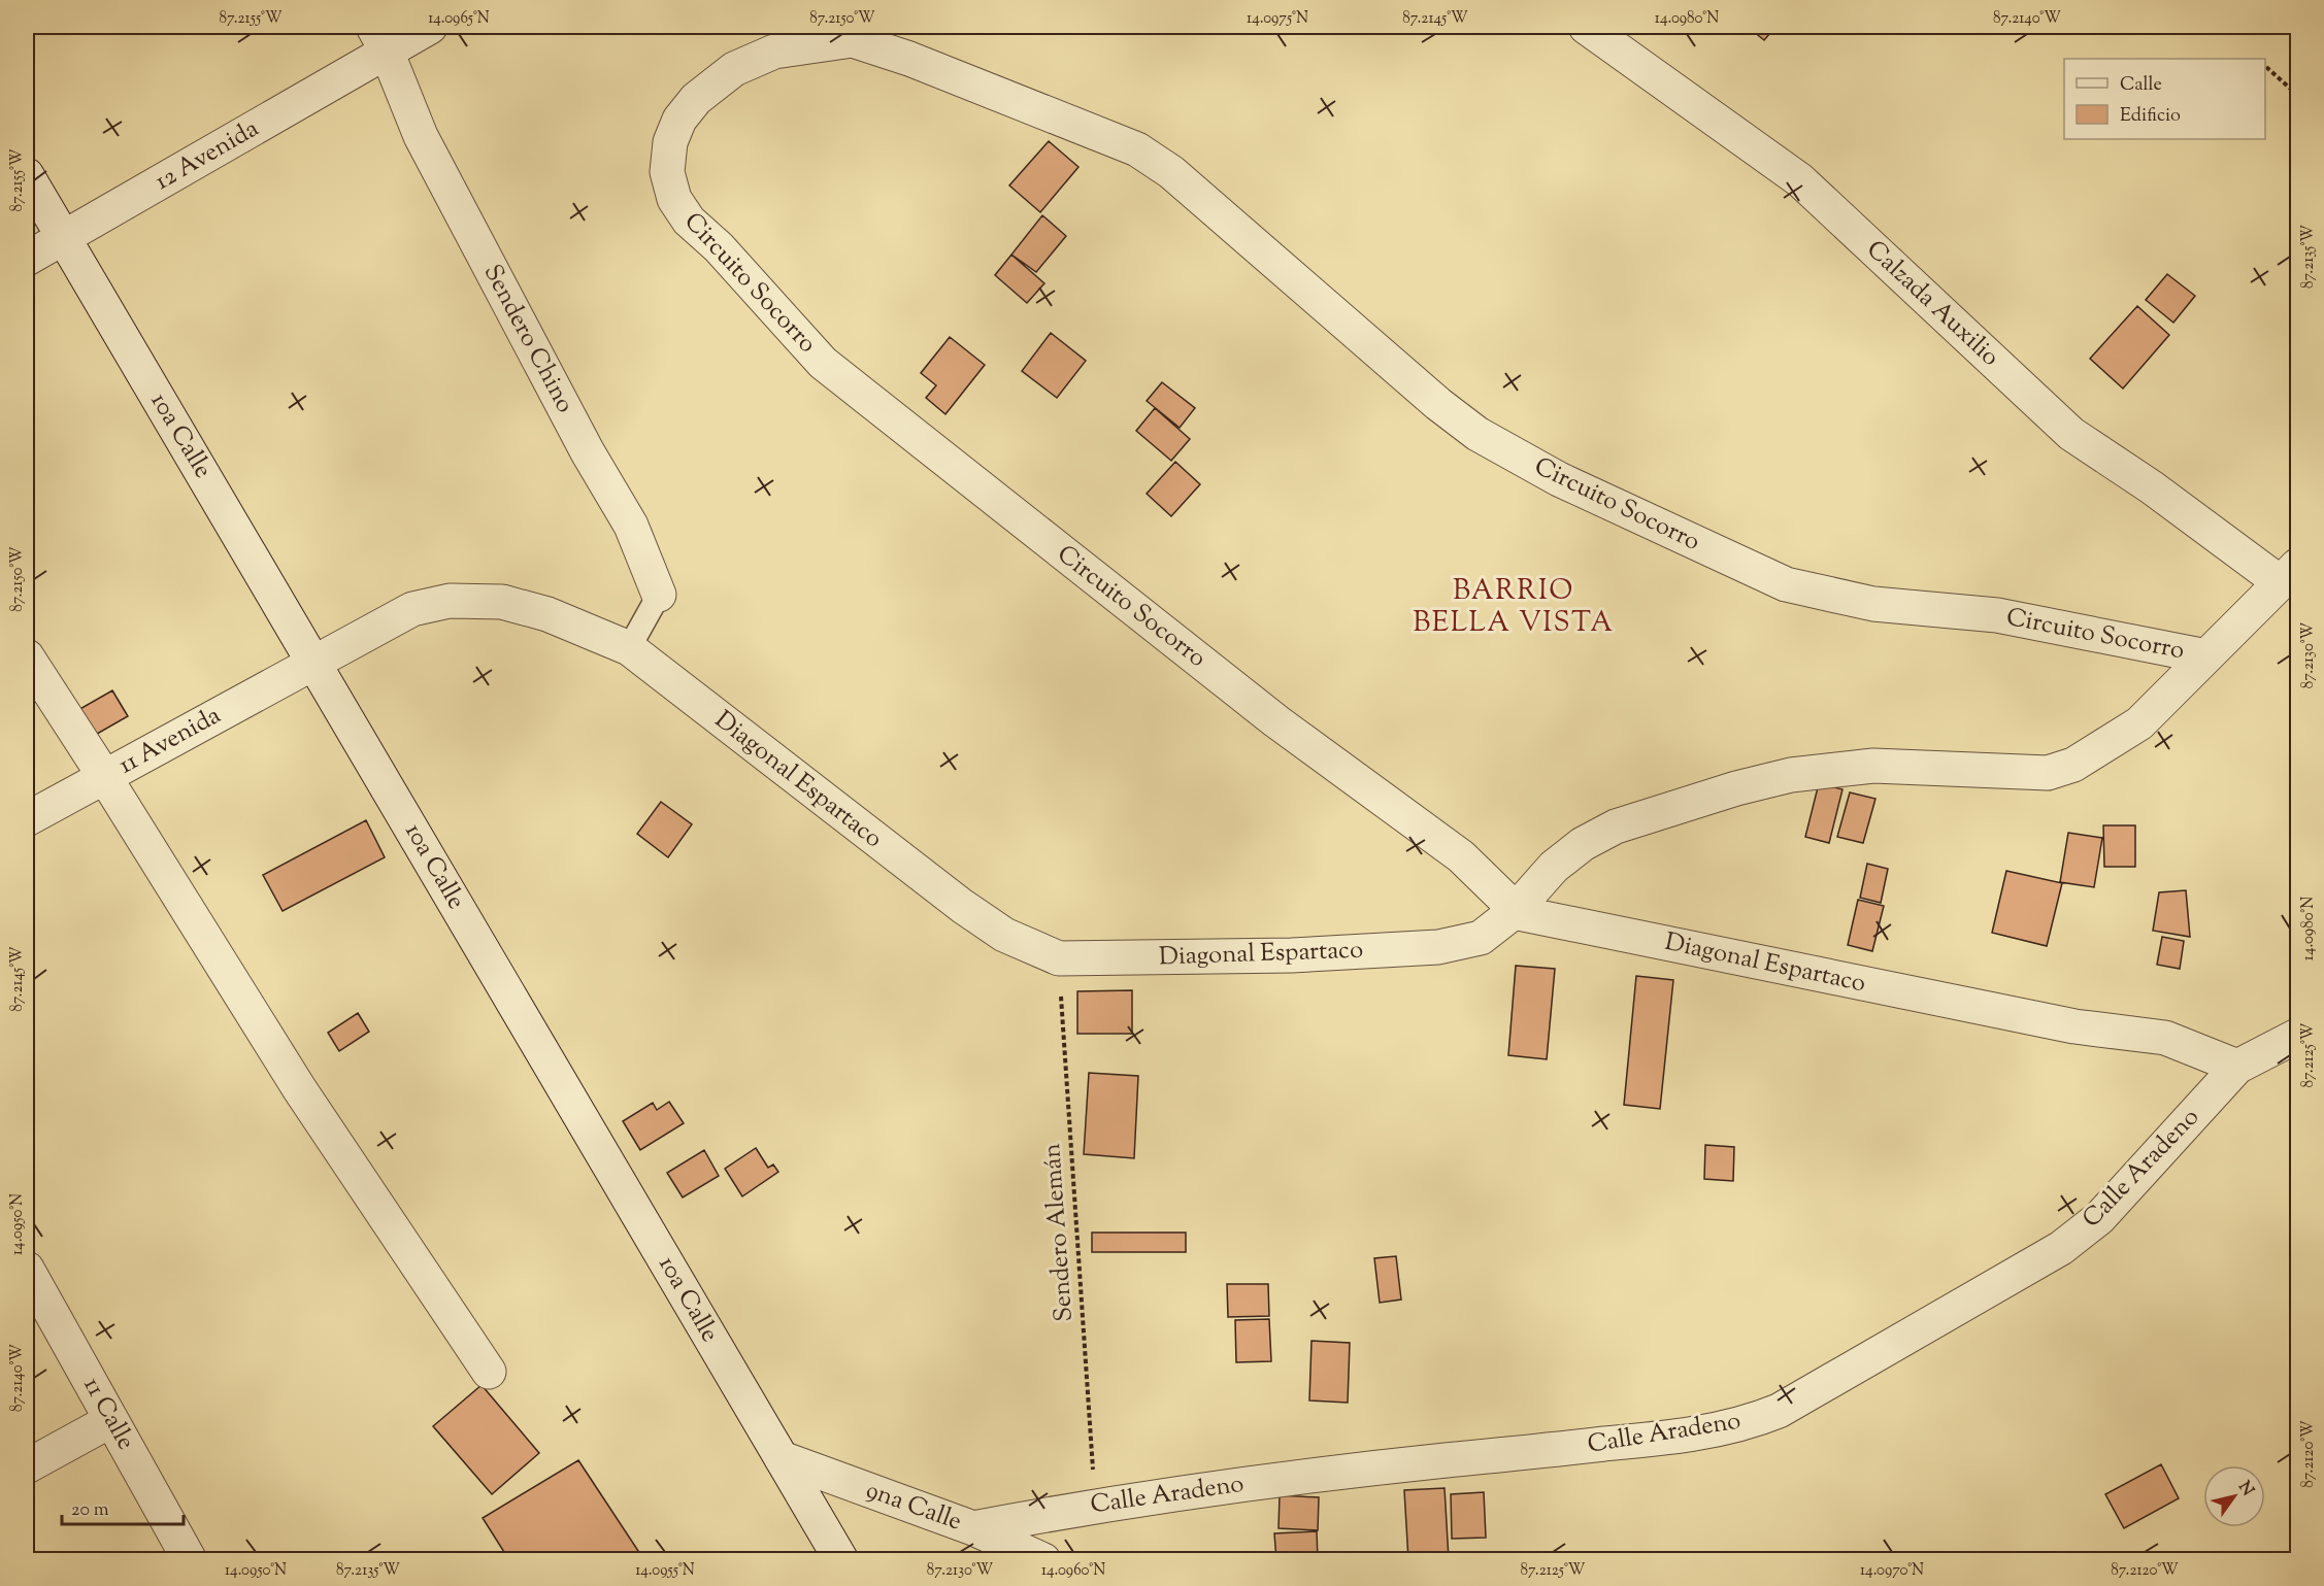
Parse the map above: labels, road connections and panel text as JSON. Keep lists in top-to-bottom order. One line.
{"streets":{"street":["12 Avenida","Circuito Socorro","Calzada Auxilio","Sendero Chino","10a Calle","11 Avenida","Diagonal Espartaco","Calle Aradeno","11 Calle","9na Calle"],"path":["Sendero Alemán"]},"crossings":[["12 Avenida","Sendero Chino"],["12 Avenida","10a Calle"],["Circuito Socorro","Calzada Auxilio"],["Circuito Socorro","Diagonal Espartaco"],["Sendero Chino","Diagonal Espartaco"],["10a Calle","11 Avenida"],["10a Calle","Diagonal Espartaco"],["10a Calle","9na Calle"],["11 Avenida","Diagonal Espartaco"],["Diagonal Espartaco","Calle Aradeno"],["Diagonal Espartaco","Sendero Alemán"],["Calle Aradeno","Sendero Alemán"],["Calle Aradeno","9na Calle"]],"districts":["BARRIO BELLA VISTA"],"legend":["Calle","Edificio"],"scale_bar":"20 m","north":"top right","coordinates":["87.2155°W","14.0965°N","87.2150°W","14.0975°N","87.2145°W","14.0980°N","87.2140°W","87.2135°W","87.2130°W","87.2125°W","14.0950°N","87.2120°W","14.0955°N","14.0960°N","14.0970°N"]}
